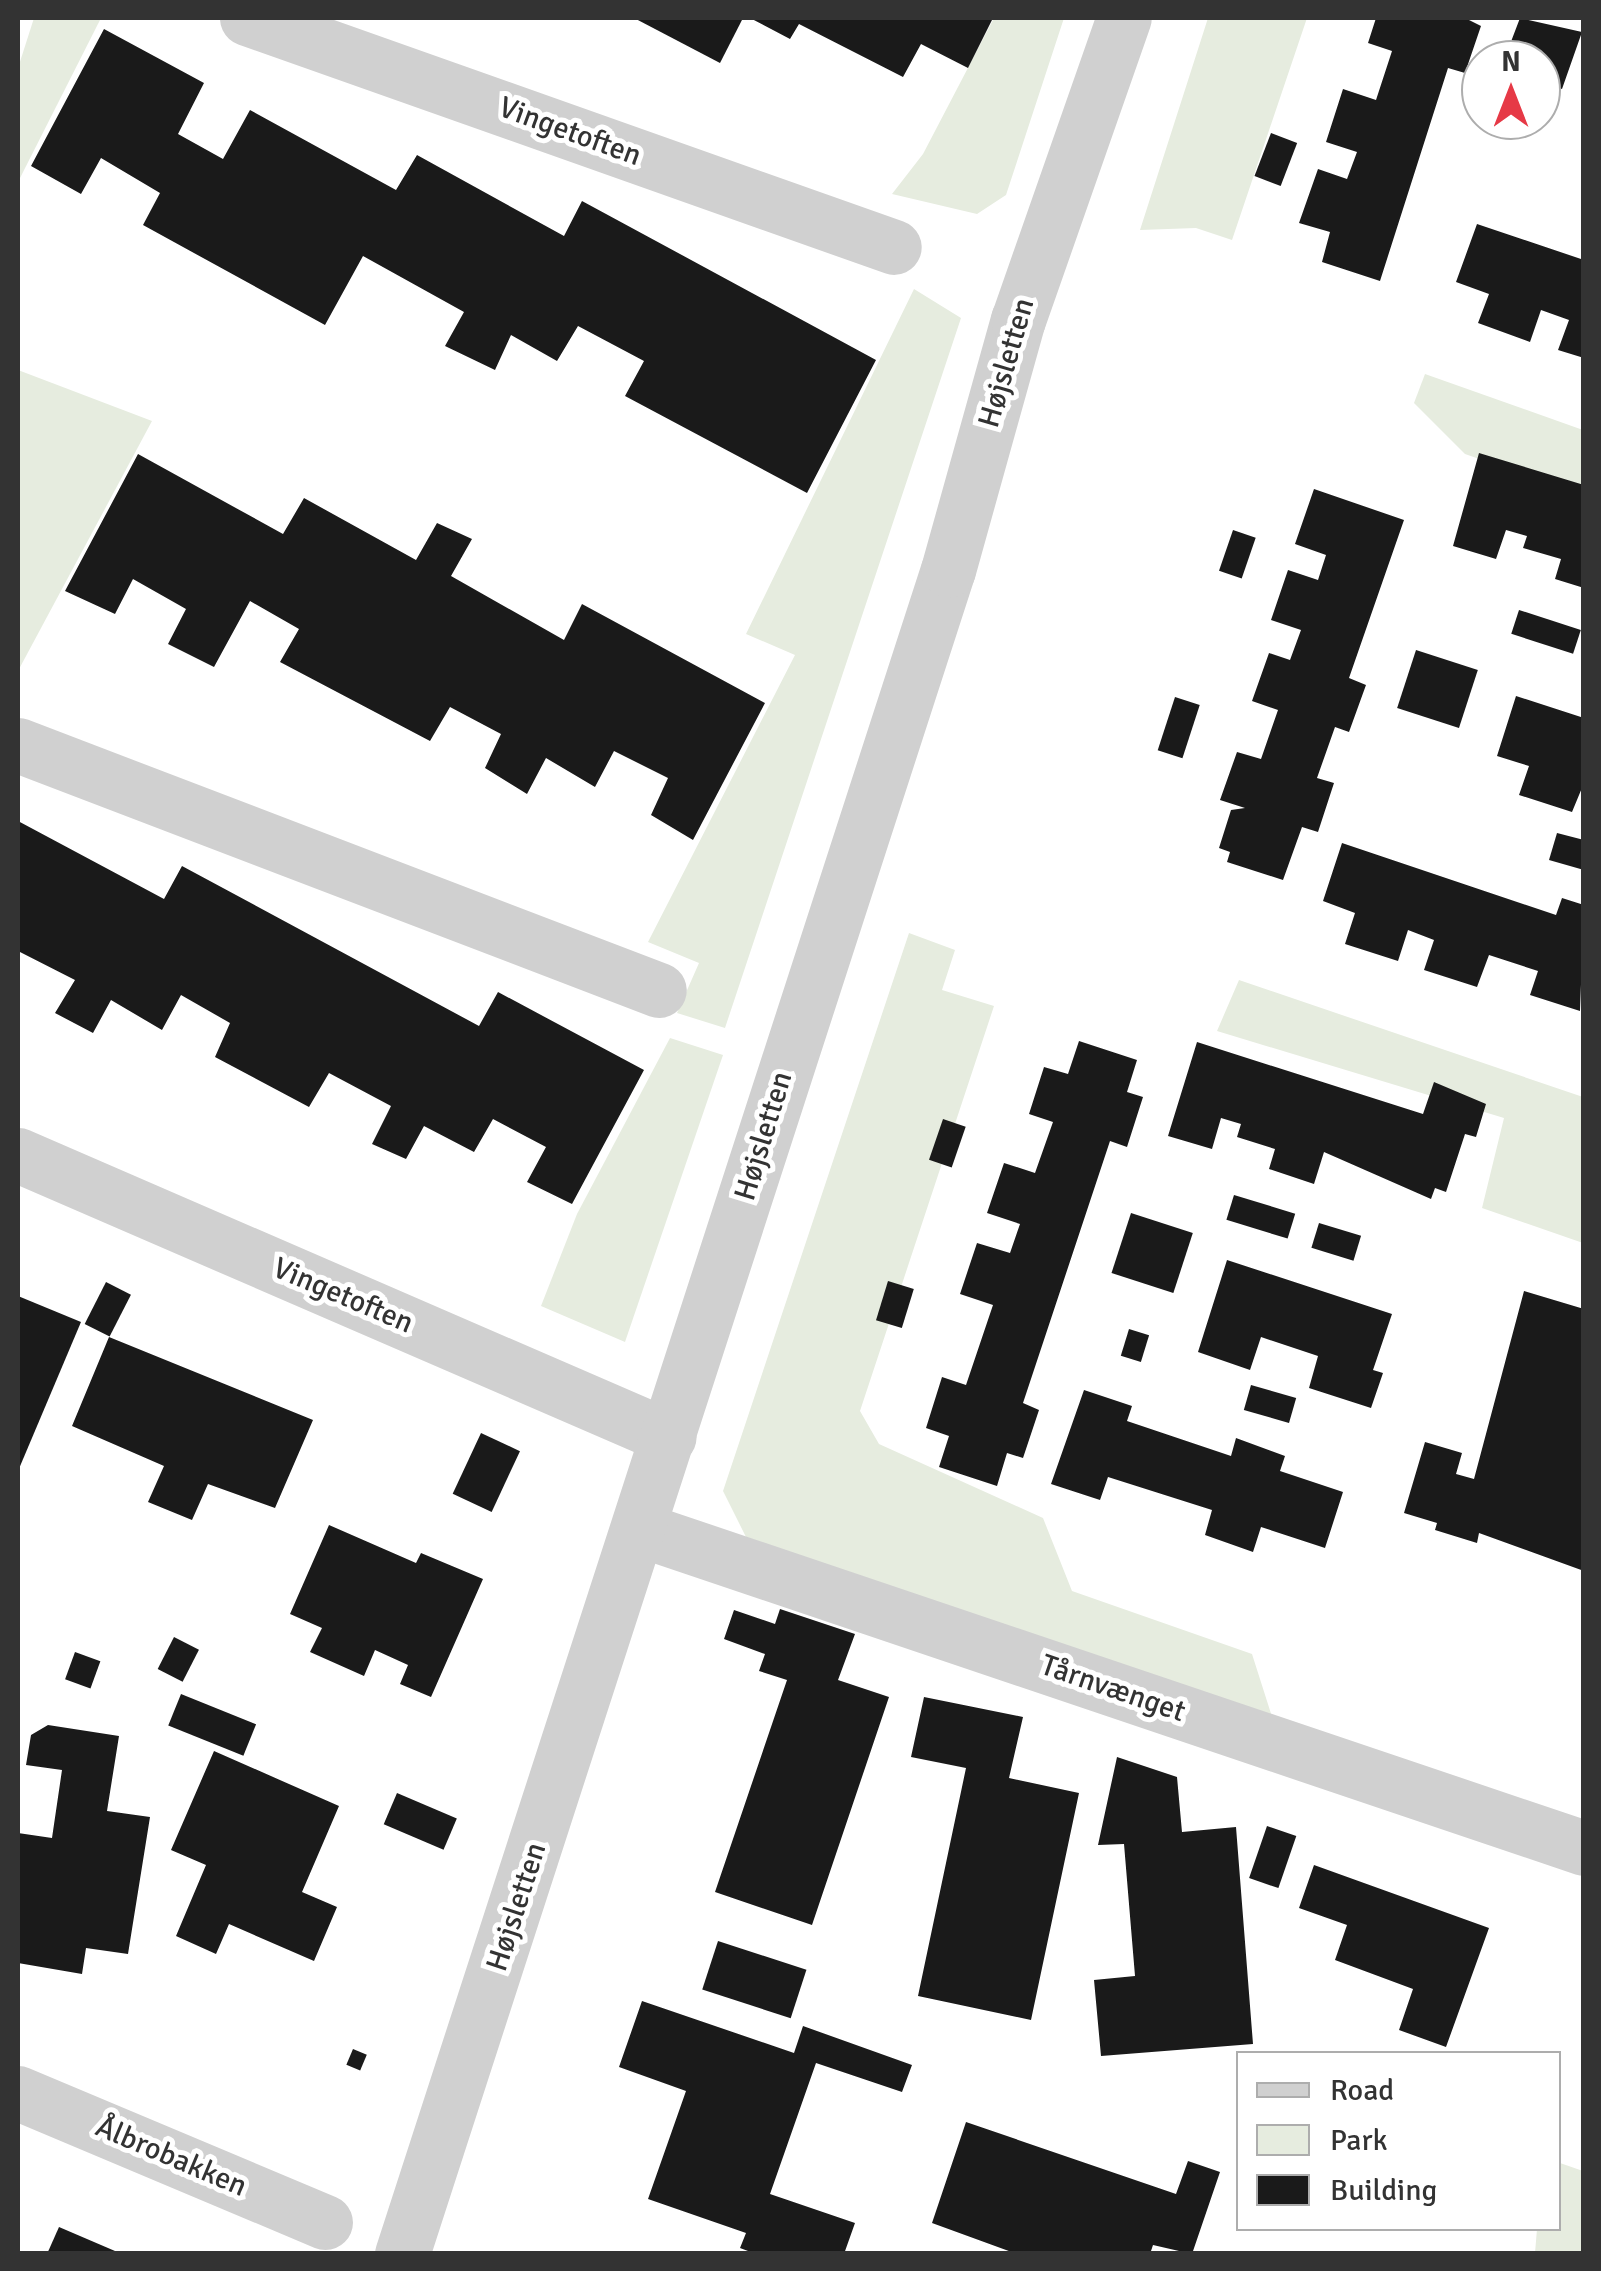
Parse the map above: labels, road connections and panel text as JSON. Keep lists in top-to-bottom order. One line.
{"streets":{"street":["Vingetoften","Højsletten","Tårnvænget","Ålbrobakken"]},"crossings":[["Vingetoften","Højsletten"],["Højsletten","Tårnvænget"]],"legend":["Road","Park","Building"],"north":"top"}
